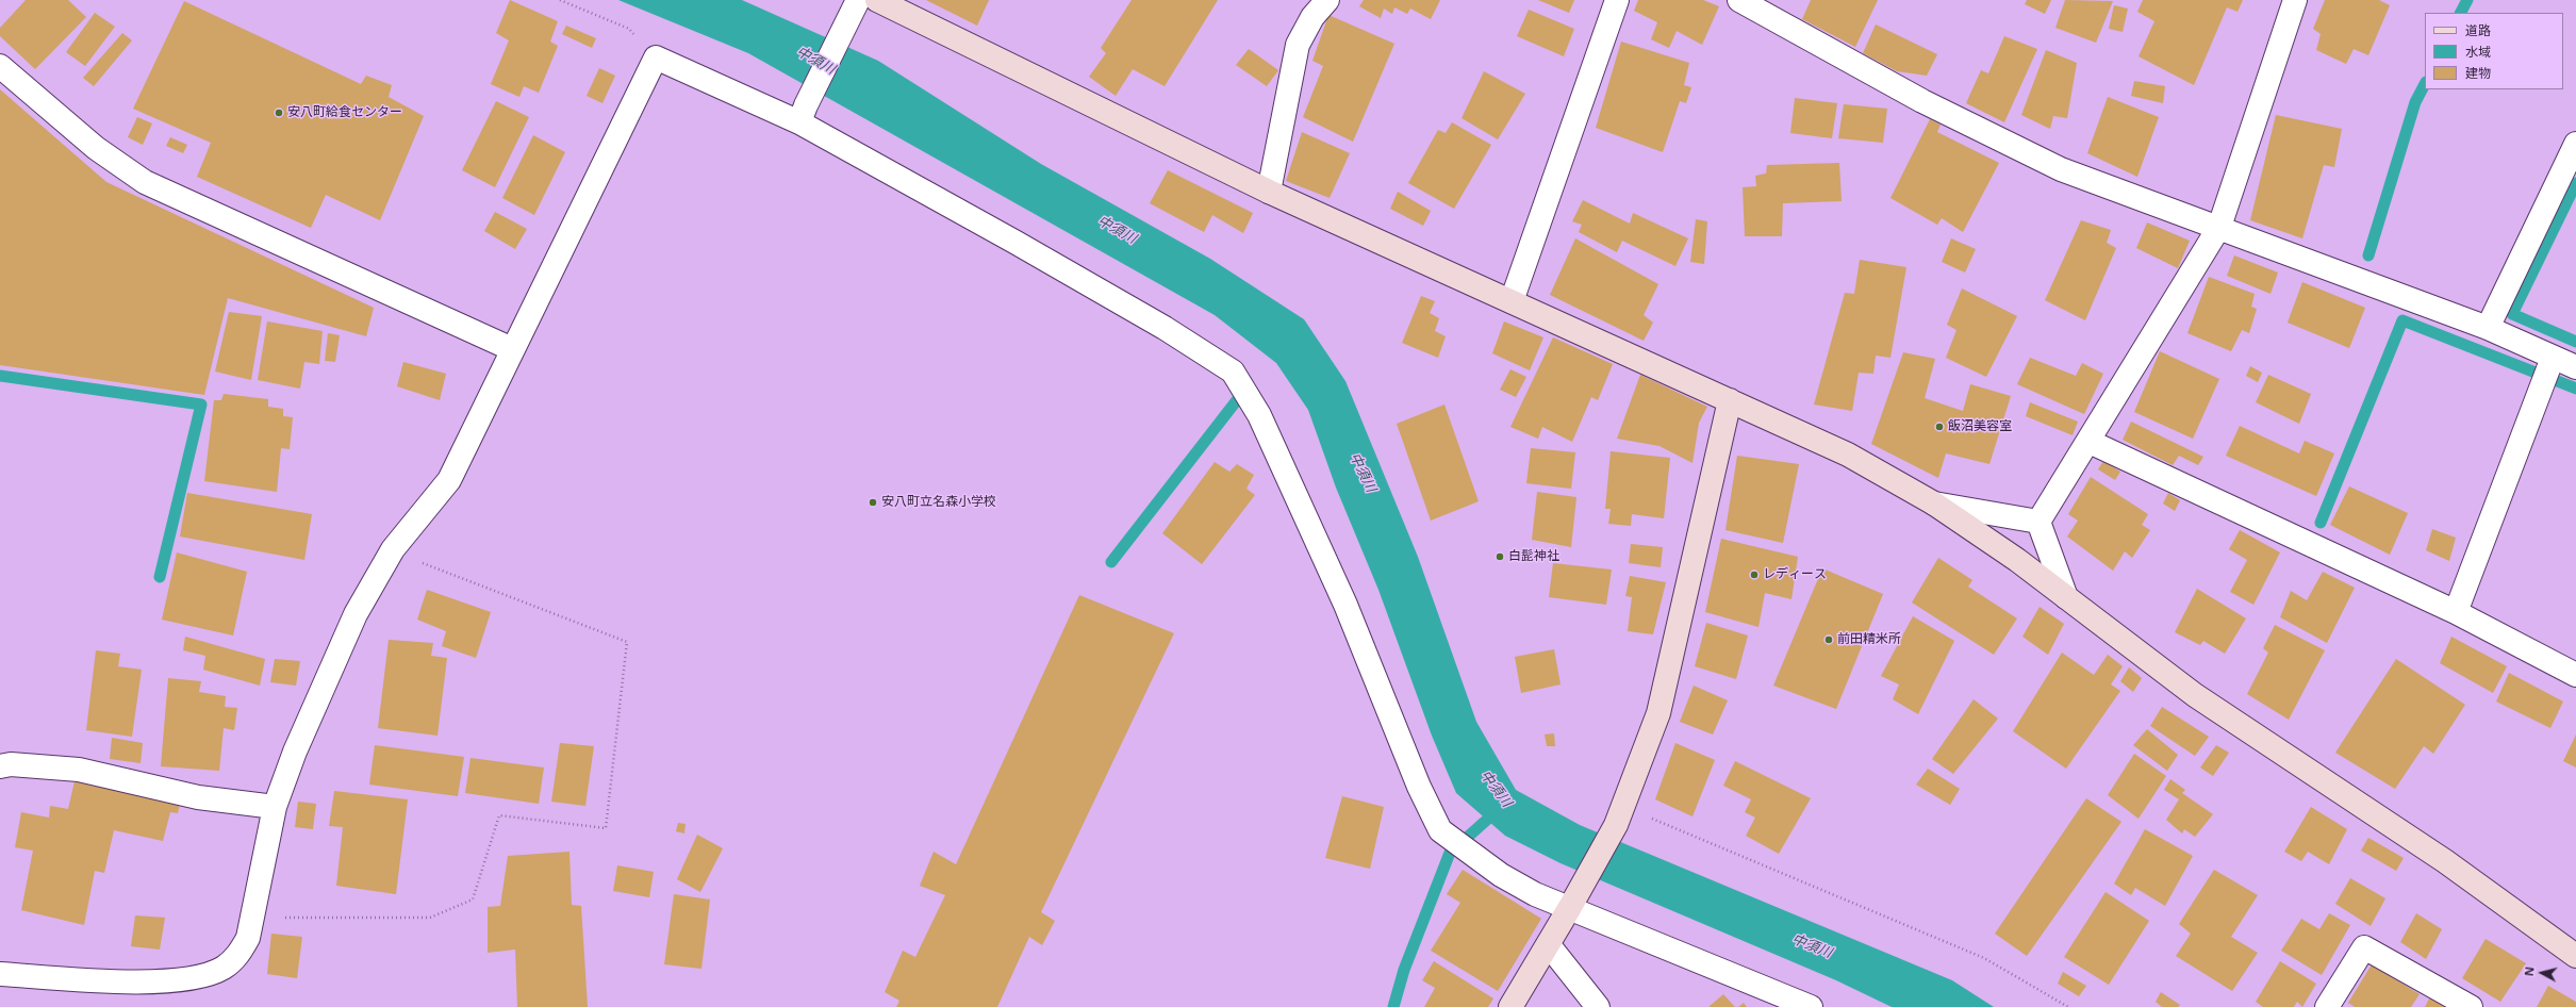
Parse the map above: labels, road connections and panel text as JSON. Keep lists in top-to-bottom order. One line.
{"water":["中須川"],"places":["安八町給食センター","飯沼美容室","安八町立名森小学校","白髭神社","レディース","前田精米所"],"legend":["道路","水域","建物"],"north":"left"}
